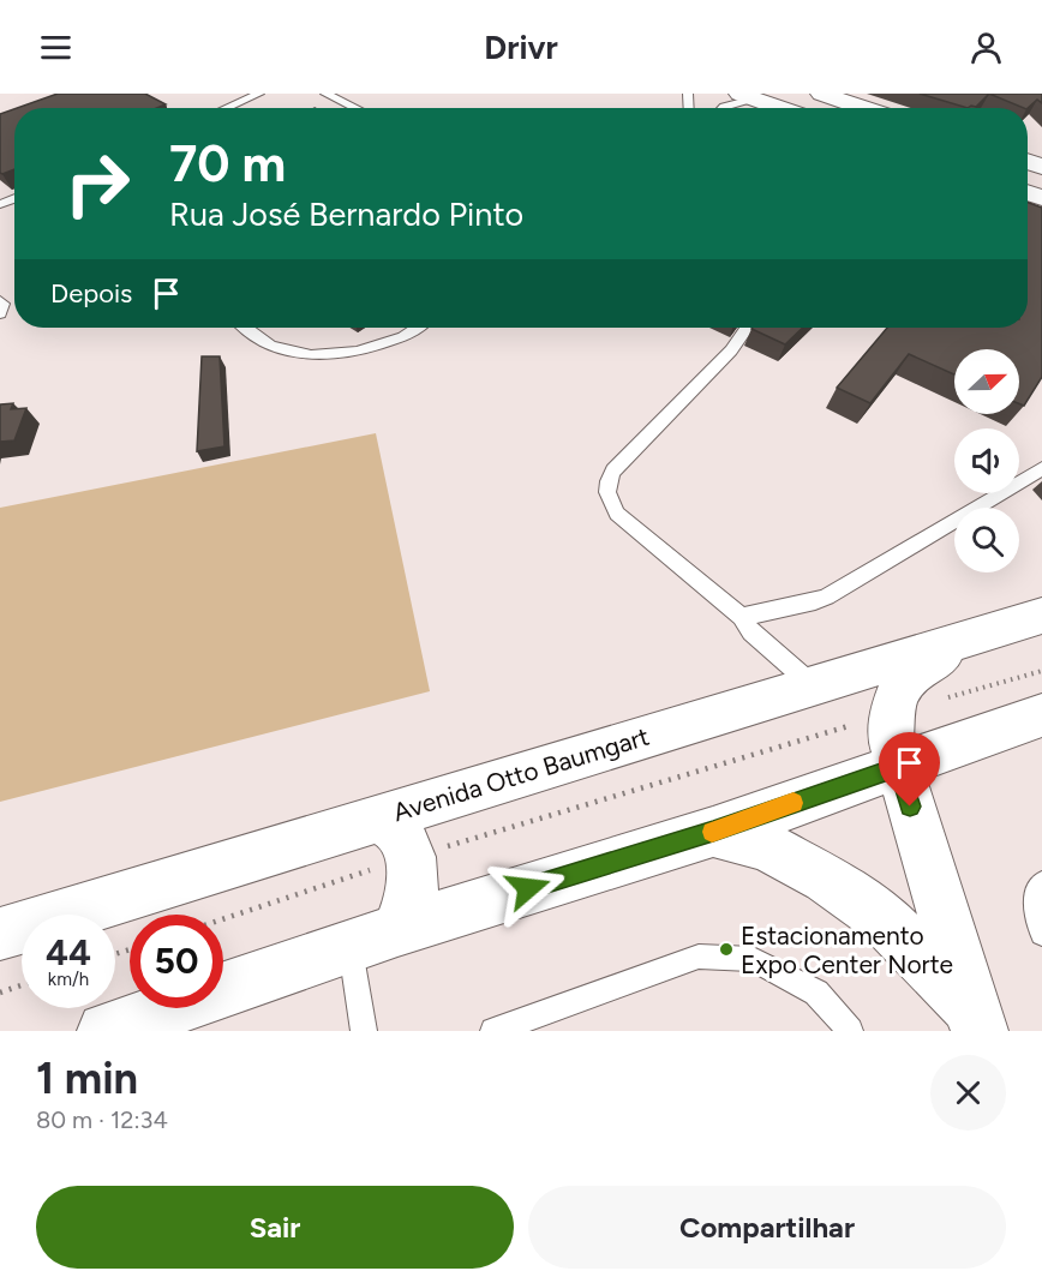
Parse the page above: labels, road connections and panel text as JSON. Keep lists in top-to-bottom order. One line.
{"streets":{"main road":["Avenida Otto Baumgart"]},"places":["Estacionamento Expo Center Norte"],"north":"right","page":{"header":"Drivr","turn":["70 m","Rua José Bernardo Pinto"],"then":"Depois","speed":"44 km/h","limit":"50","heading":["1 min","80 m · 12:34"],"buttons":["Sair","Compartilhar"]}}
